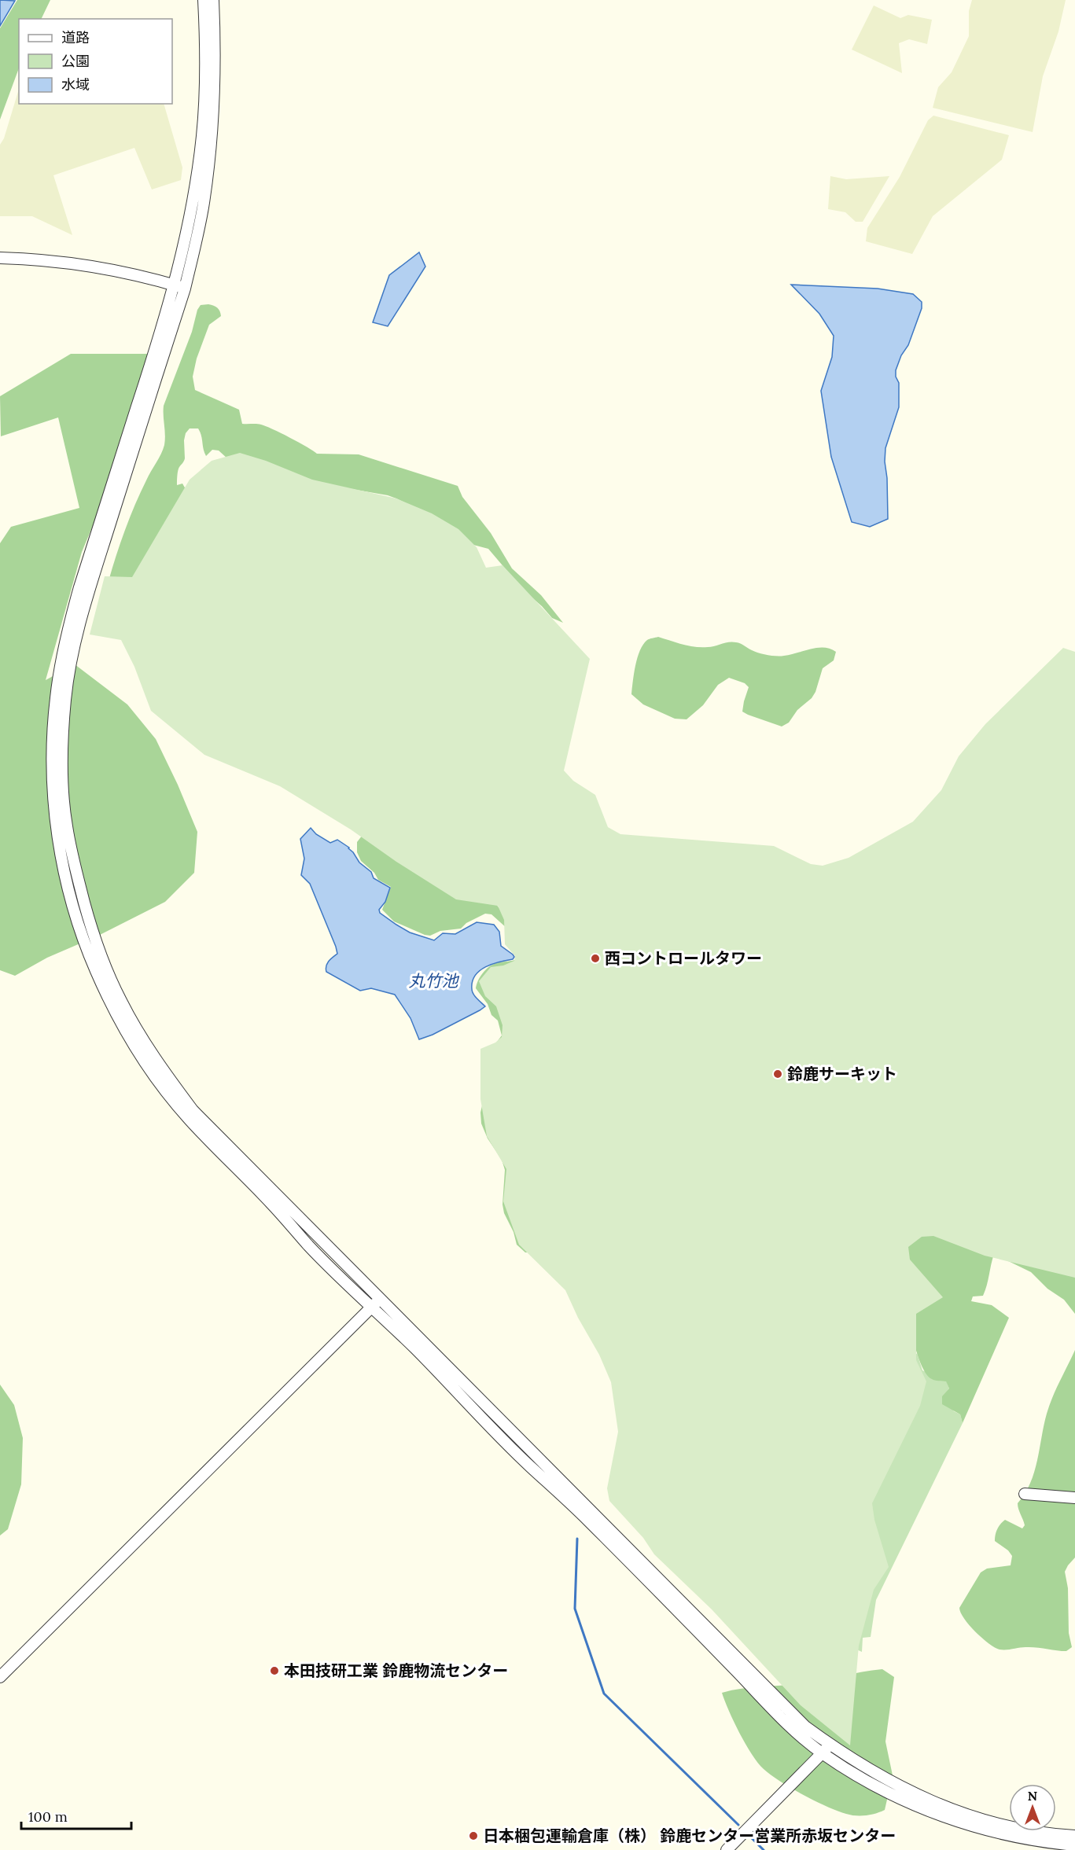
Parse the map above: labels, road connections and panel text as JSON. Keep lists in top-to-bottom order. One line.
{"water":["丸竹池"],"places":["西コントロールタワー","鈴鹿サーキット","本田技研工業 鈴鹿物流センター","日本梱包運輸倉庫（株） 鈴鹿センター営業所赤坂センター"],"legend":["道路","公園","水域"],"scale_bar":"100 m","north":"top"}
